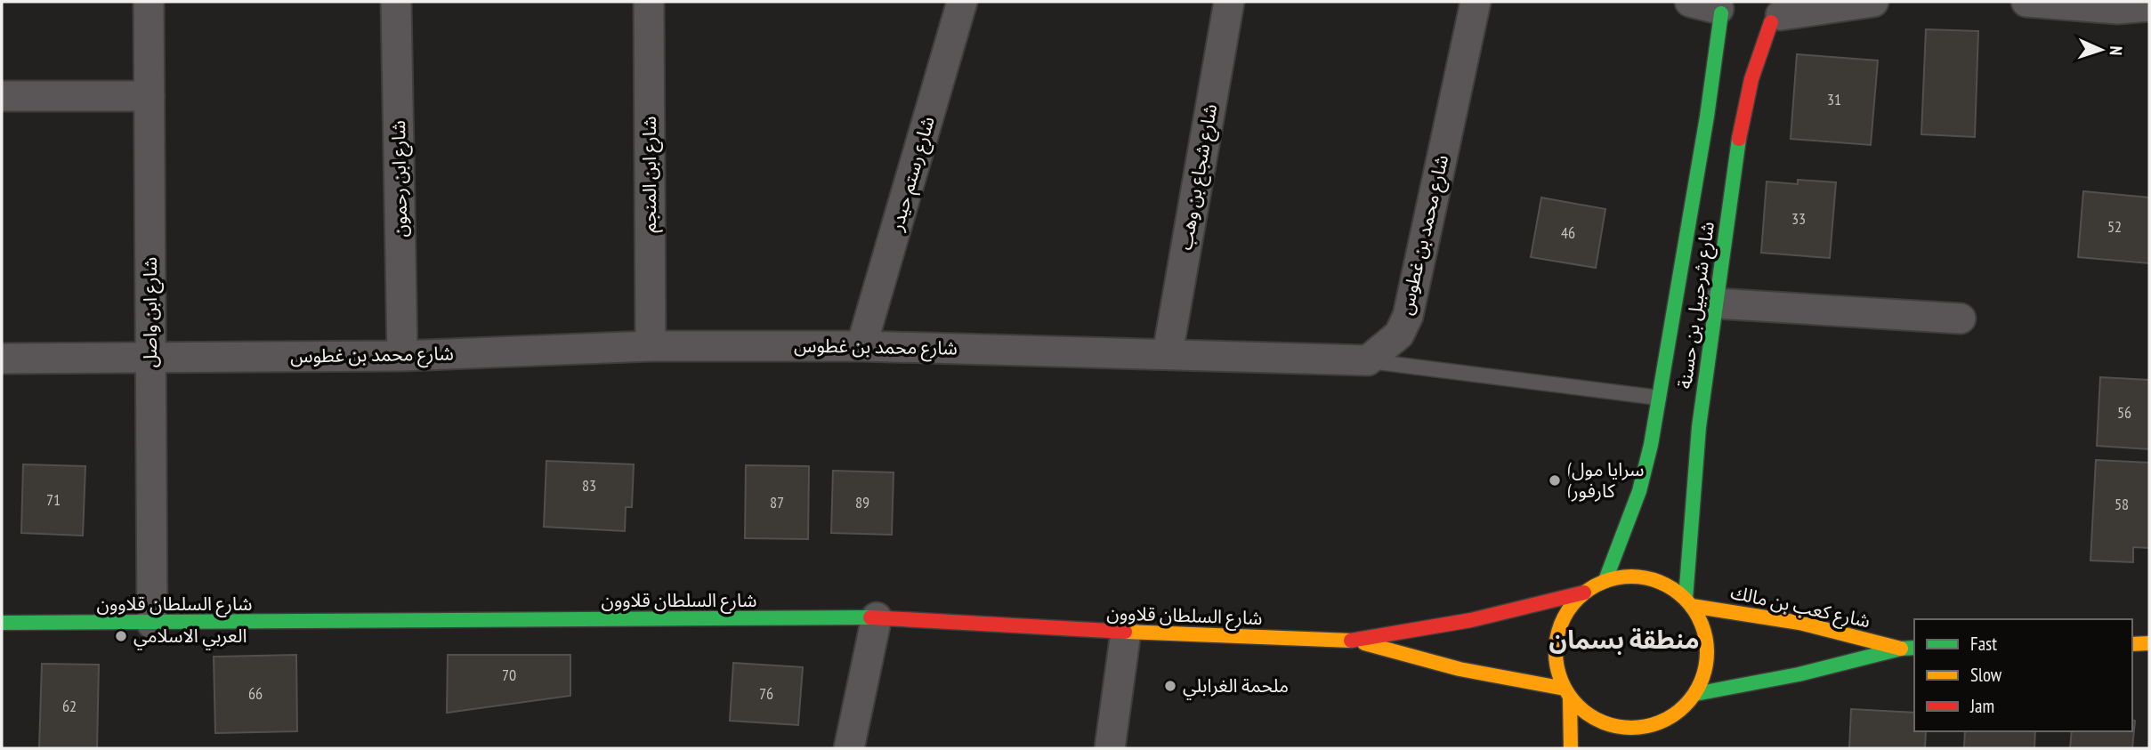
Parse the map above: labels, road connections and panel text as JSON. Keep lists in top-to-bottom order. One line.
{"streets":{"street":["شارع رستم حيدر","شارع ابن المنجم","شارع شجاع بن وهب","شارع ابن رحمون","شارع محمد بن غطوس","شارع شرحبيل بن حسنة","شارع ابن واصل","شارع السلطان قلاوون","شارع كعب بن مالك"]},"crossings":[["شارع رستم حيدر","شارع محمد بن غطوس"],["شارع ابن المنجم","شارع محمد بن غطوس"],["شارع شجاع بن وهب","شارع محمد بن غطوس"],["شارع ابن رحمون","شارع محمد بن غطوس"],["شارع محمد بن غطوس","شارع ابن واصل"],["شارع شرحبيل بن حسنة","شارع السلطان قلاوون"],["شارع شرحبيل بن حسنة","شارع كعب بن مالك"],["شارع ابن واصل","شارع السلطان قلاوون"],["شارع السلطان قلاوون","شارع كعب بن مالك"]],"districts":["منطقة بسمان"],"places":["(سرايا مول (كارفور","العربي الاسلامي","ملحمة الغرابلي"],"house_numbers":["31","33","52","46","56","83","71","87","89","58","70","66","76","62"],"legend":["Fast","Slow","Jam"],"north":"right"}
